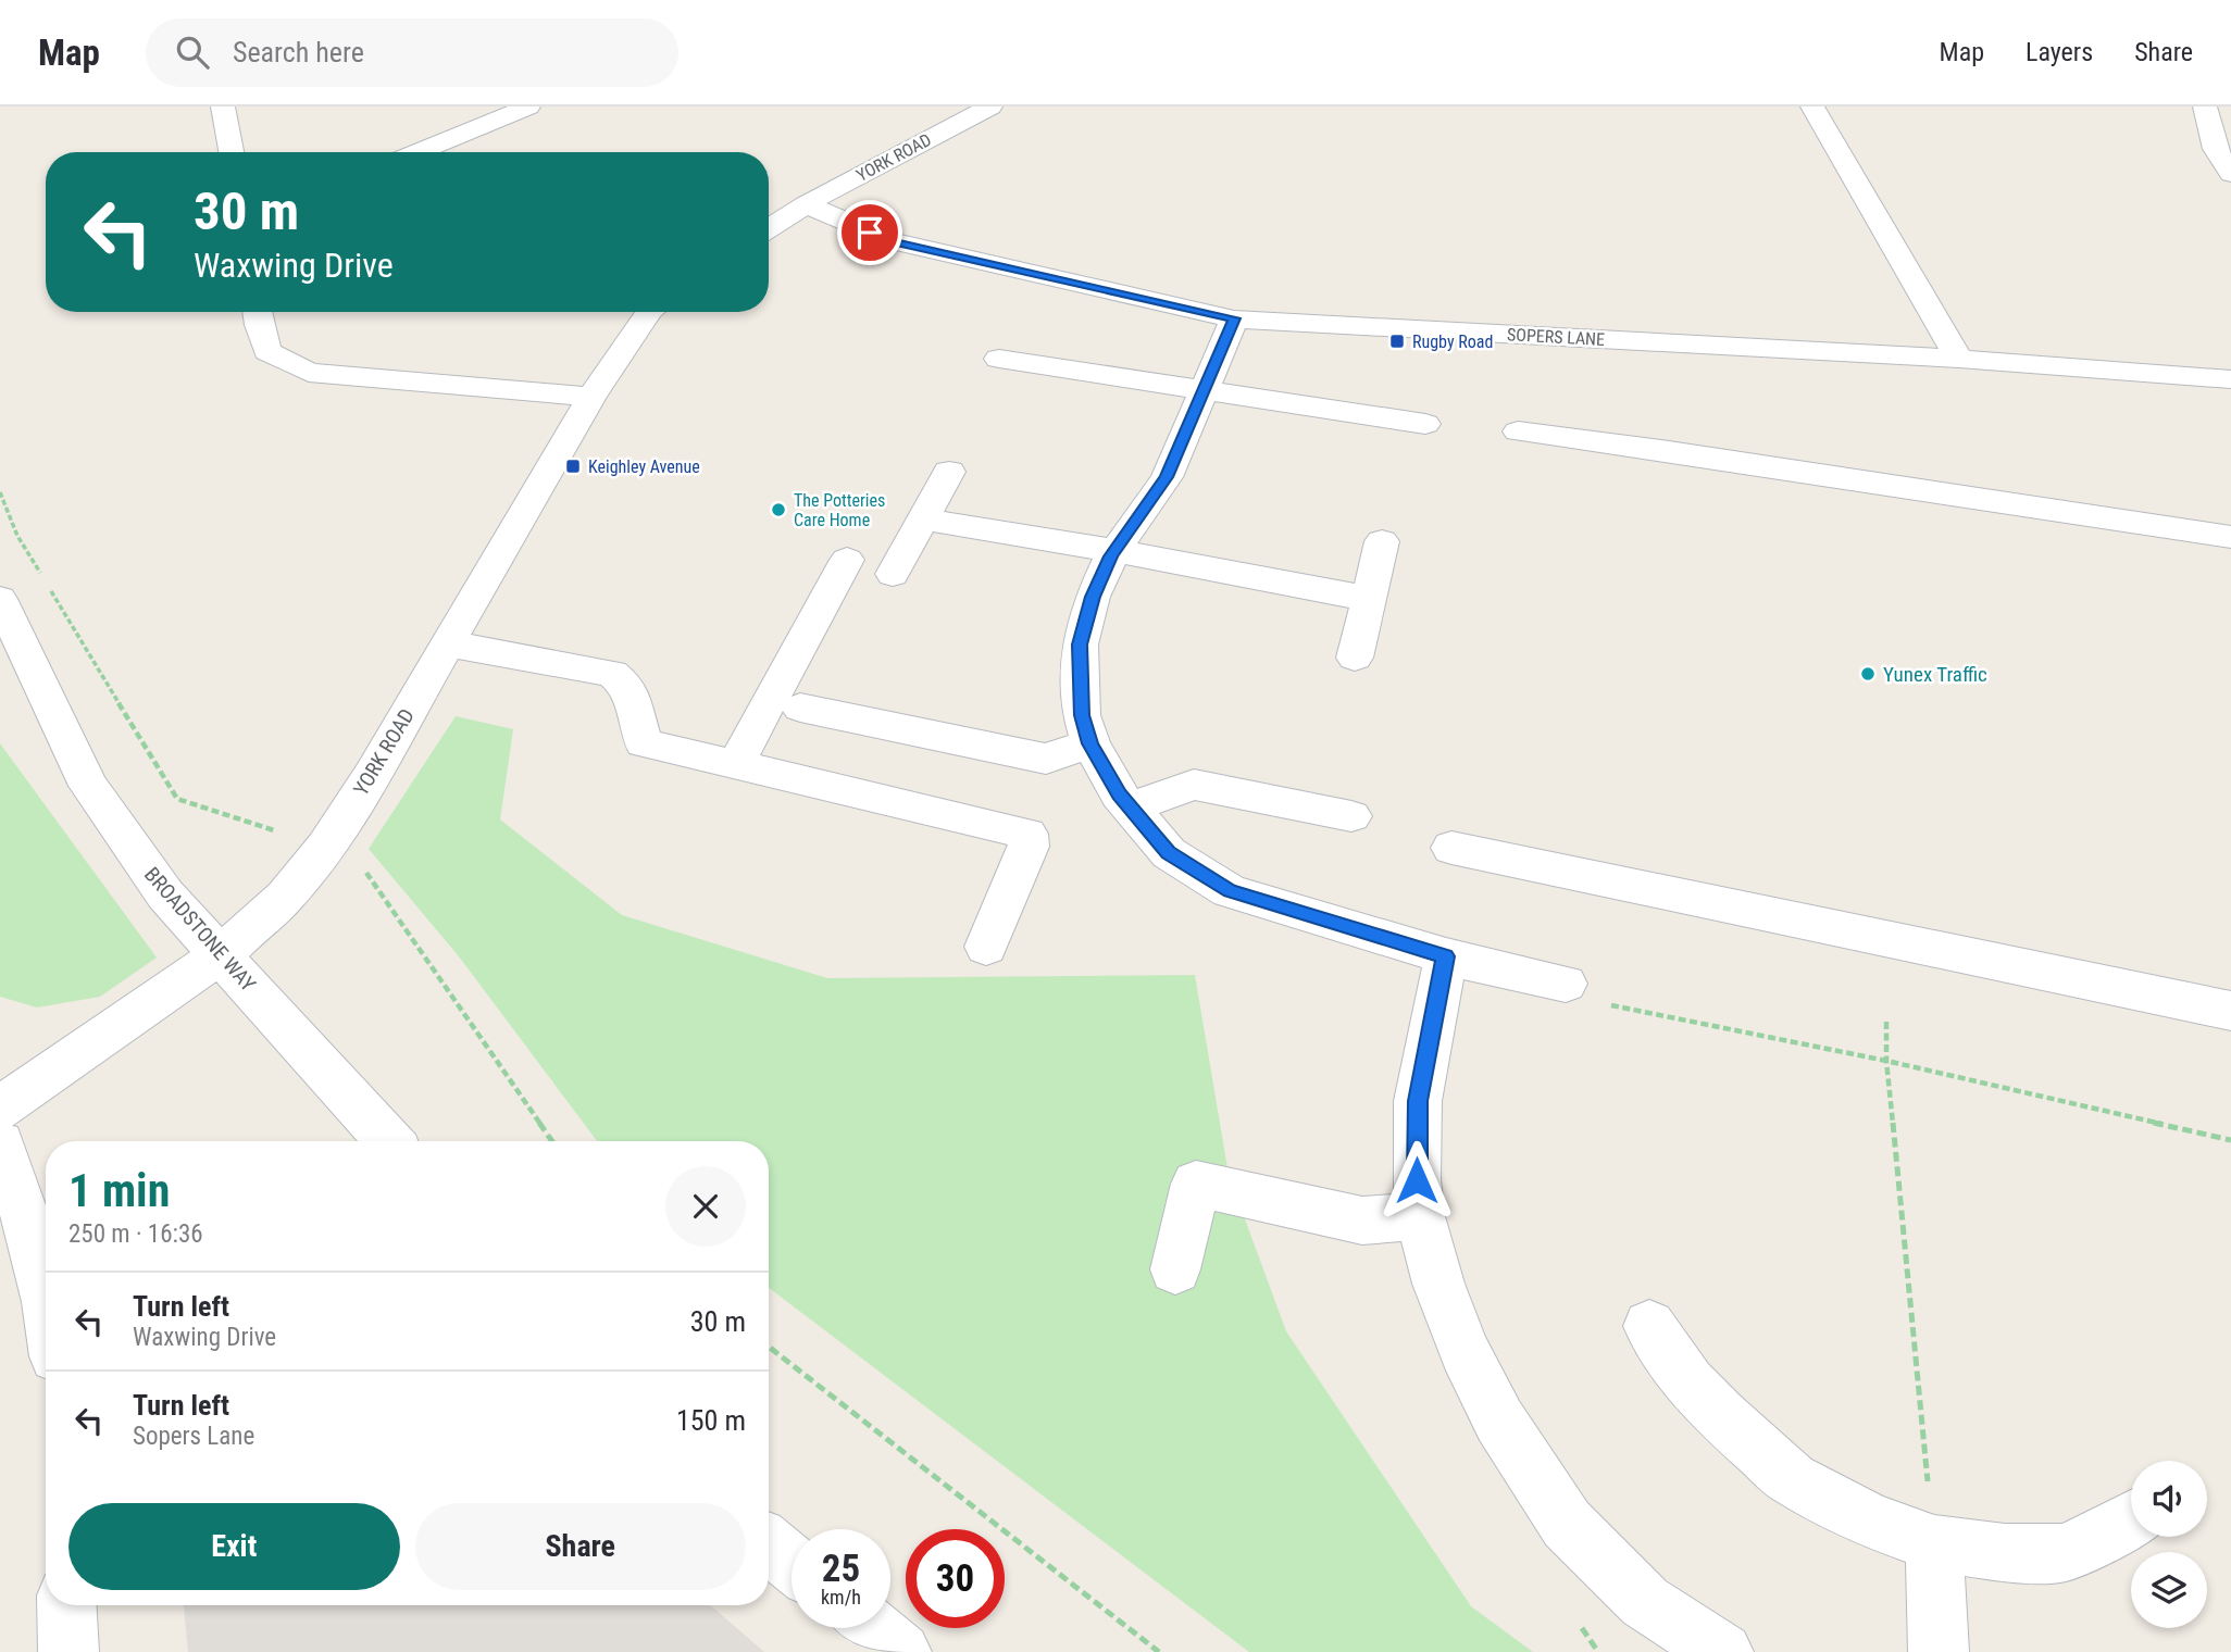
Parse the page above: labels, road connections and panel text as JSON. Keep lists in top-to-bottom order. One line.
{"streets":{"street":["YORK ROAD","SOPERS LANE","BROADSTONE WAY"]},"crossings":[["YORK ROAD","SOPERS LANE"],["YORK ROAD","BROADSTONE WAY"]],"places":{"transit":["Rugby Road","Keighley Avenue"],"other":["The Potteries Care Home","Yunex Traffic"]},"page":{"header":"Map","search":"Search here","nav":["Map","Layers","Share"],"turn":["30 m","Waxwing Drive"],"heading":["1 min","250 m · 16:36"],"list":[{"name":"Turn left","note":"Waxwing Drive","value":"30 m"},{"name":"Turn left","note":"Sopers Lane","value":"150 m"}],"buttons":["Exit","Share"],"speed":"25 km/h","limit":"30"}}
